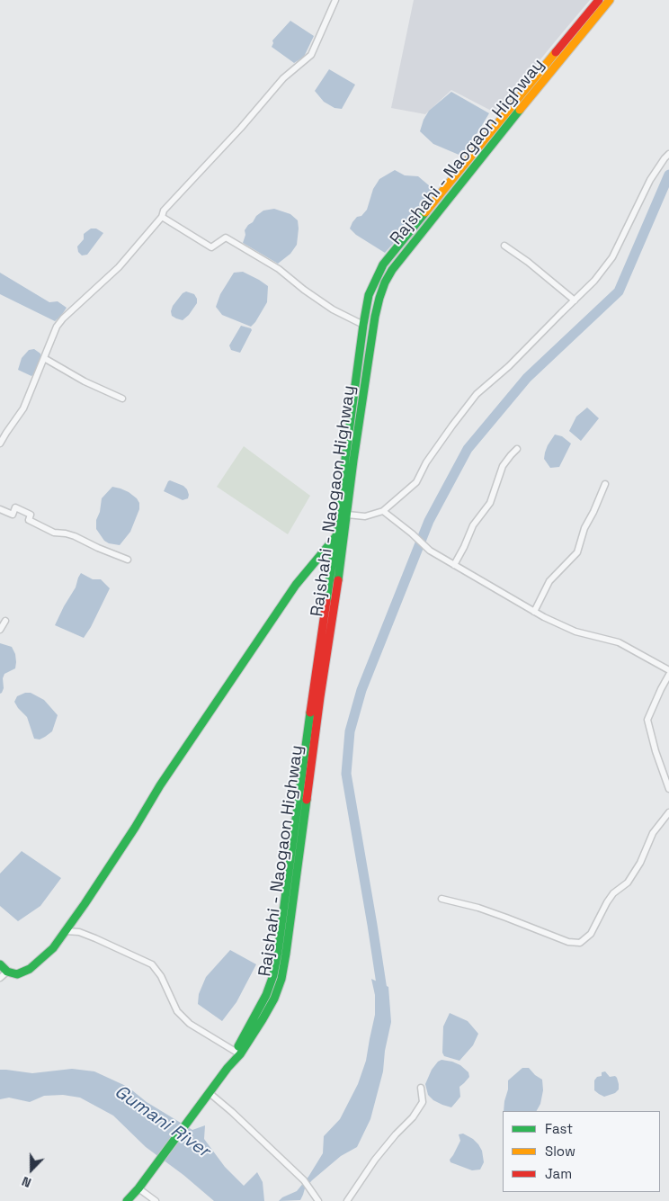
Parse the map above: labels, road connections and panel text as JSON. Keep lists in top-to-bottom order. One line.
{"streets":{"main road":["Rajshahi - Naogaon Highway"]},"water":["Gumani River"],"legend":["Fast","Slow","Jam"],"north":"bottom"}
